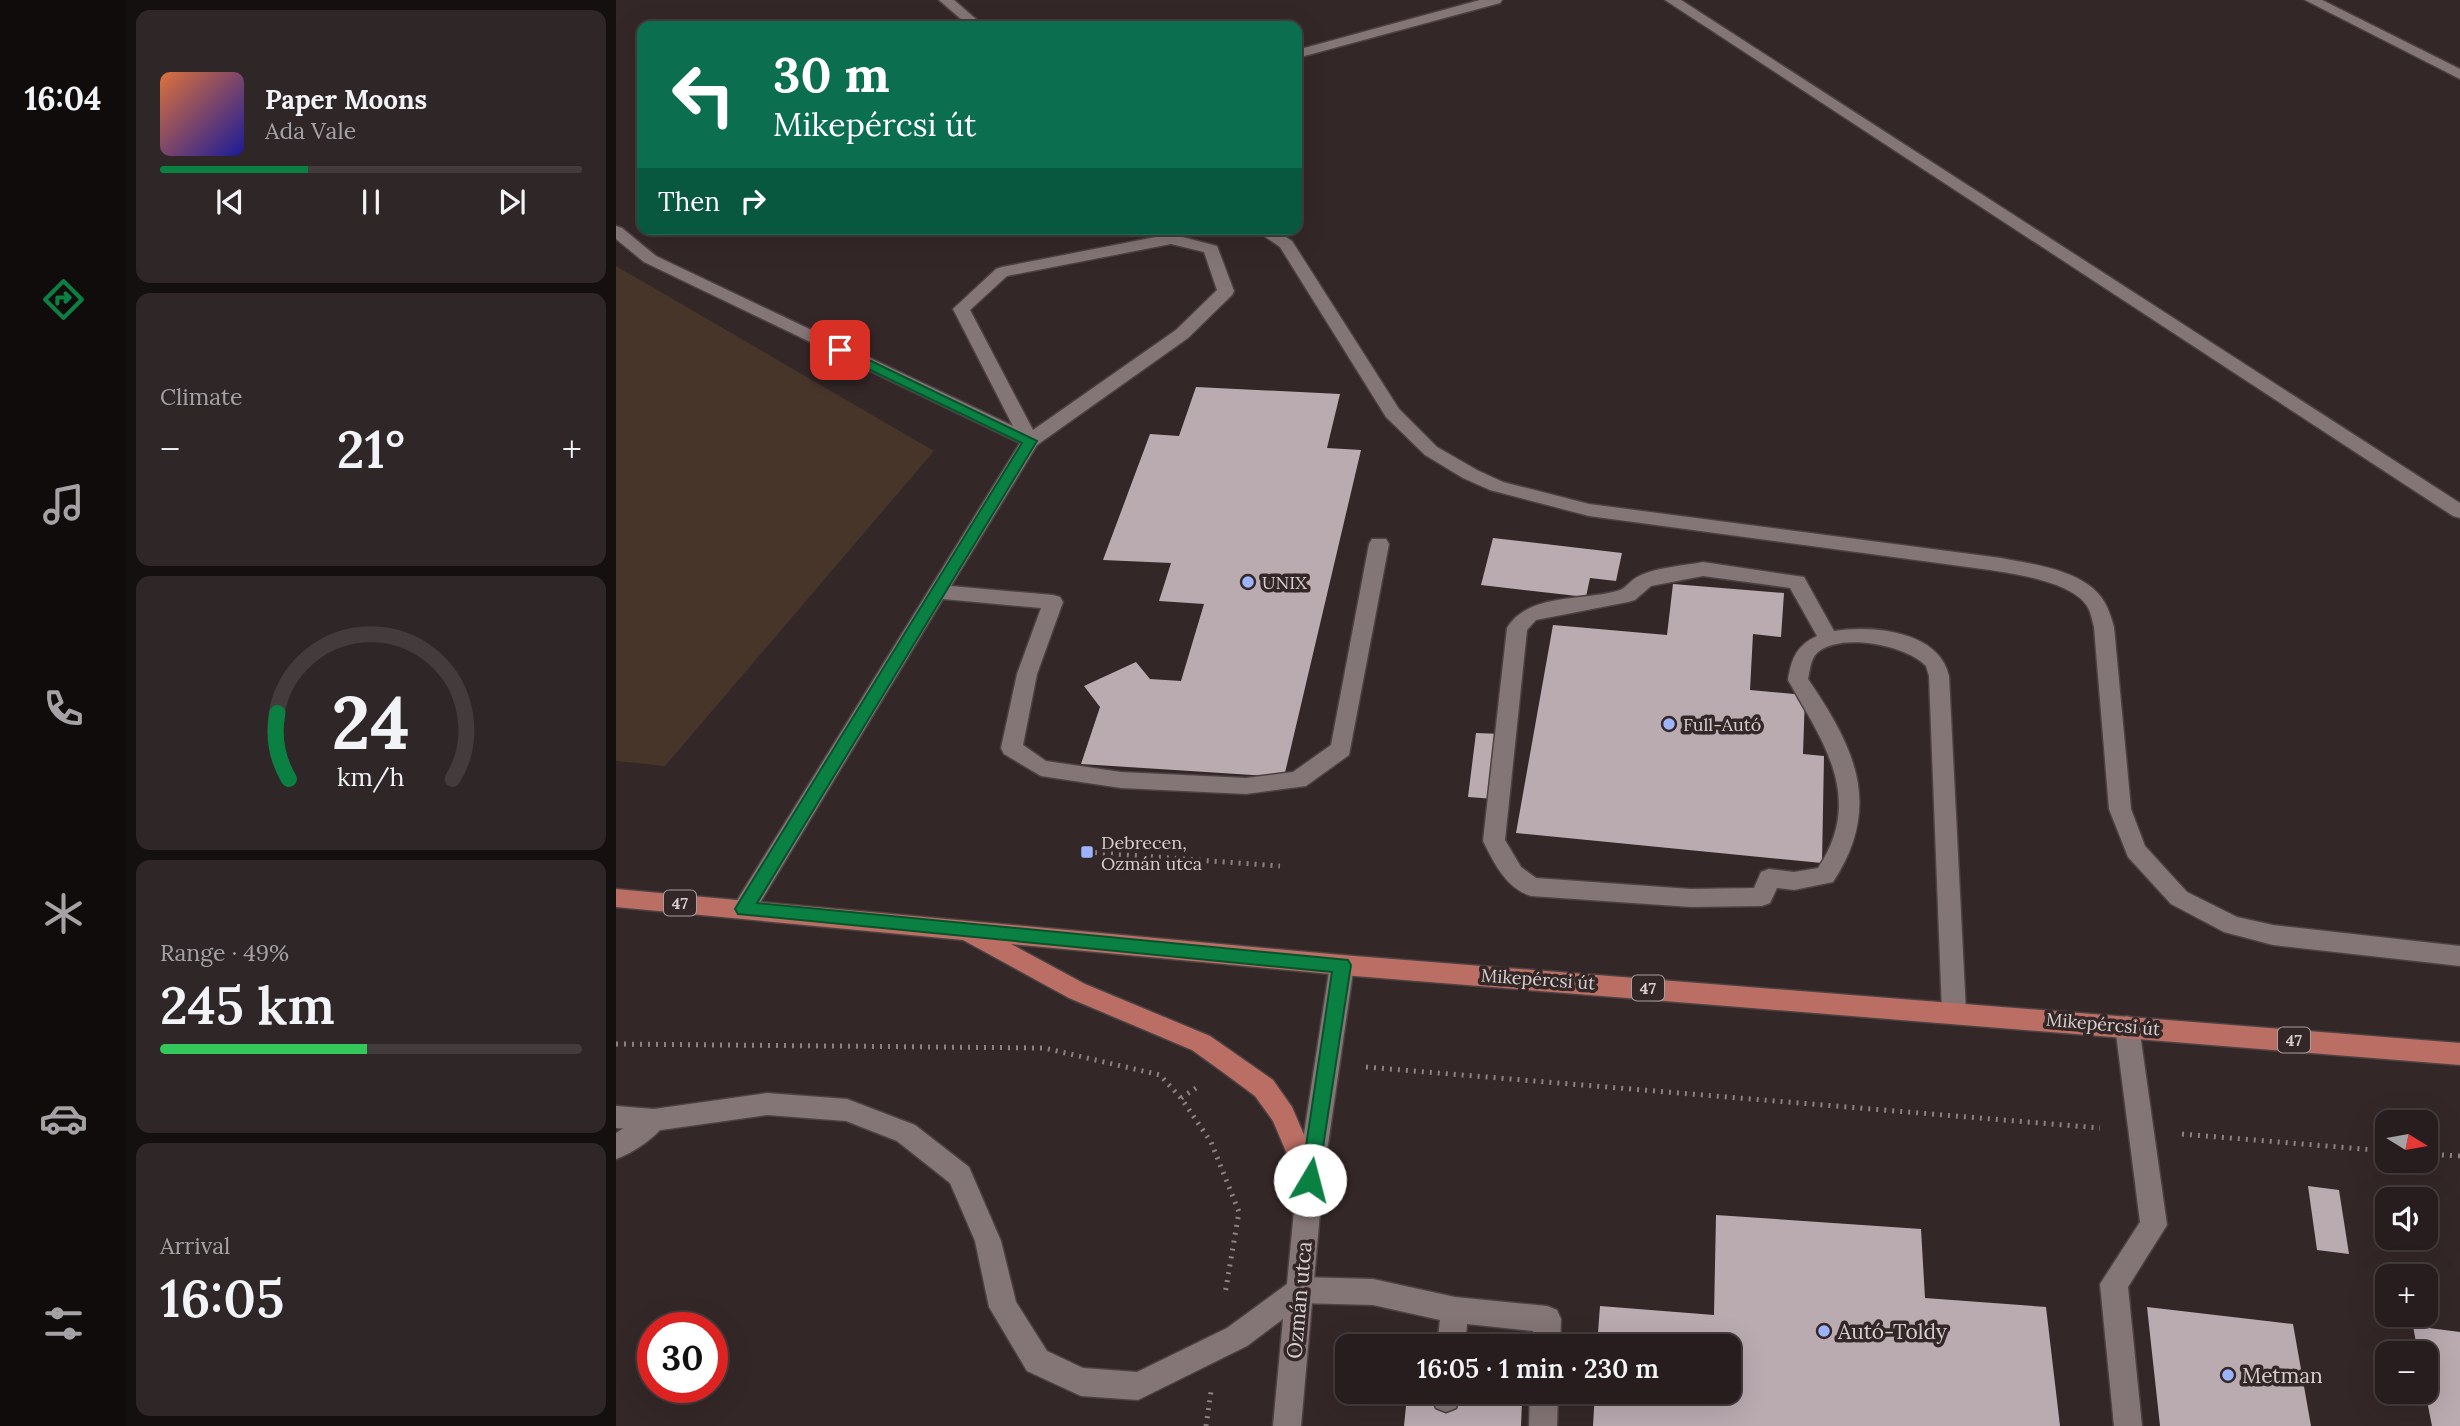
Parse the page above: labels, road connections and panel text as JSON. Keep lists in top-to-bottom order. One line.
{"streets":{"main road":["47","Mikepércsi út"],"street":["Ozmán utca"]},"crossings":[["Mikepércsi út","Ozmán utca"]],"places":{"other":["UNIX","Full-Autó","Autó-Toldy","Metman"],"transit":["Debrecen, Ozmán utca"]},"north":"right","page":{"tabs":"16:04","turn":["30 m","Mikepércsi út"],"song":["Paper Moons","Ada Vale"],"then":"Then","tile":["Climate",["Range · 49%","245 km"],["Arrival","16:05"]],"heat":["−","21°","+"],"map_buttons":["+","−"],"limit":"30","trip":"16:05 · 1 min · 230 m","gauge":["24","km/h"]}}
